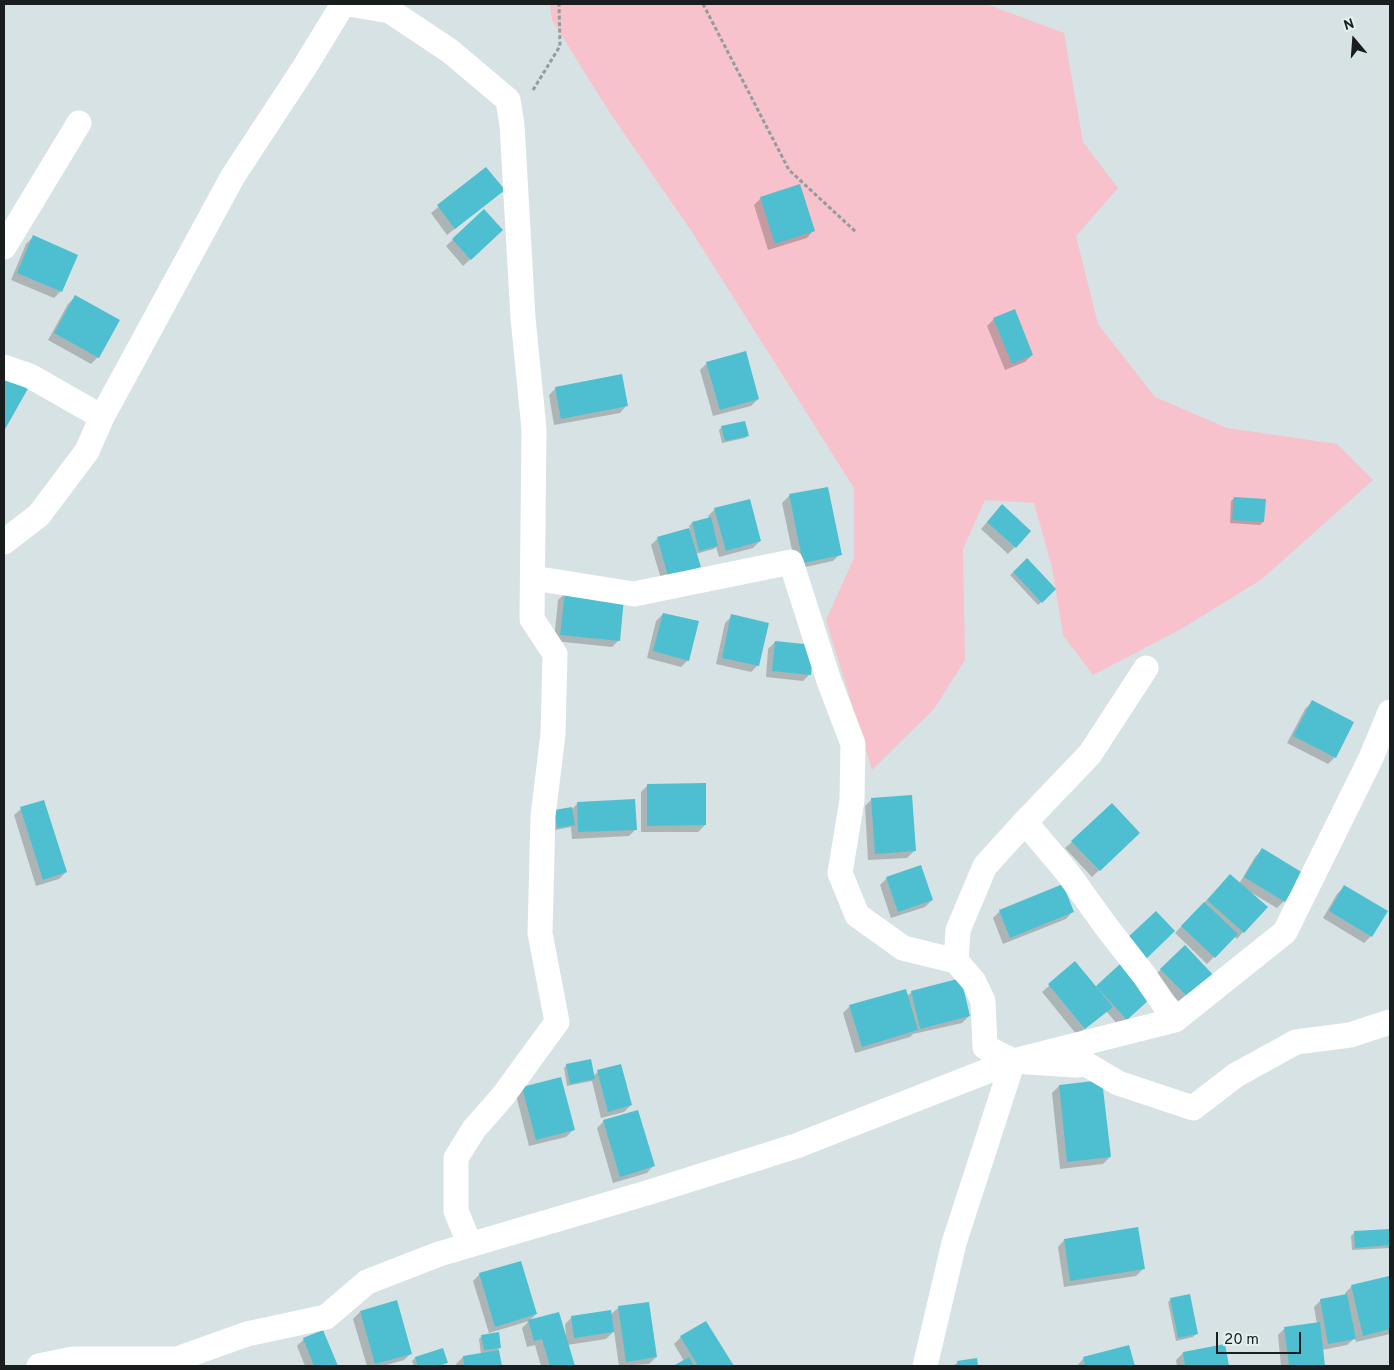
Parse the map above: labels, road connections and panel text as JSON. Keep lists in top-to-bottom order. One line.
{"scale_bar":"20 m","north":"top"}
